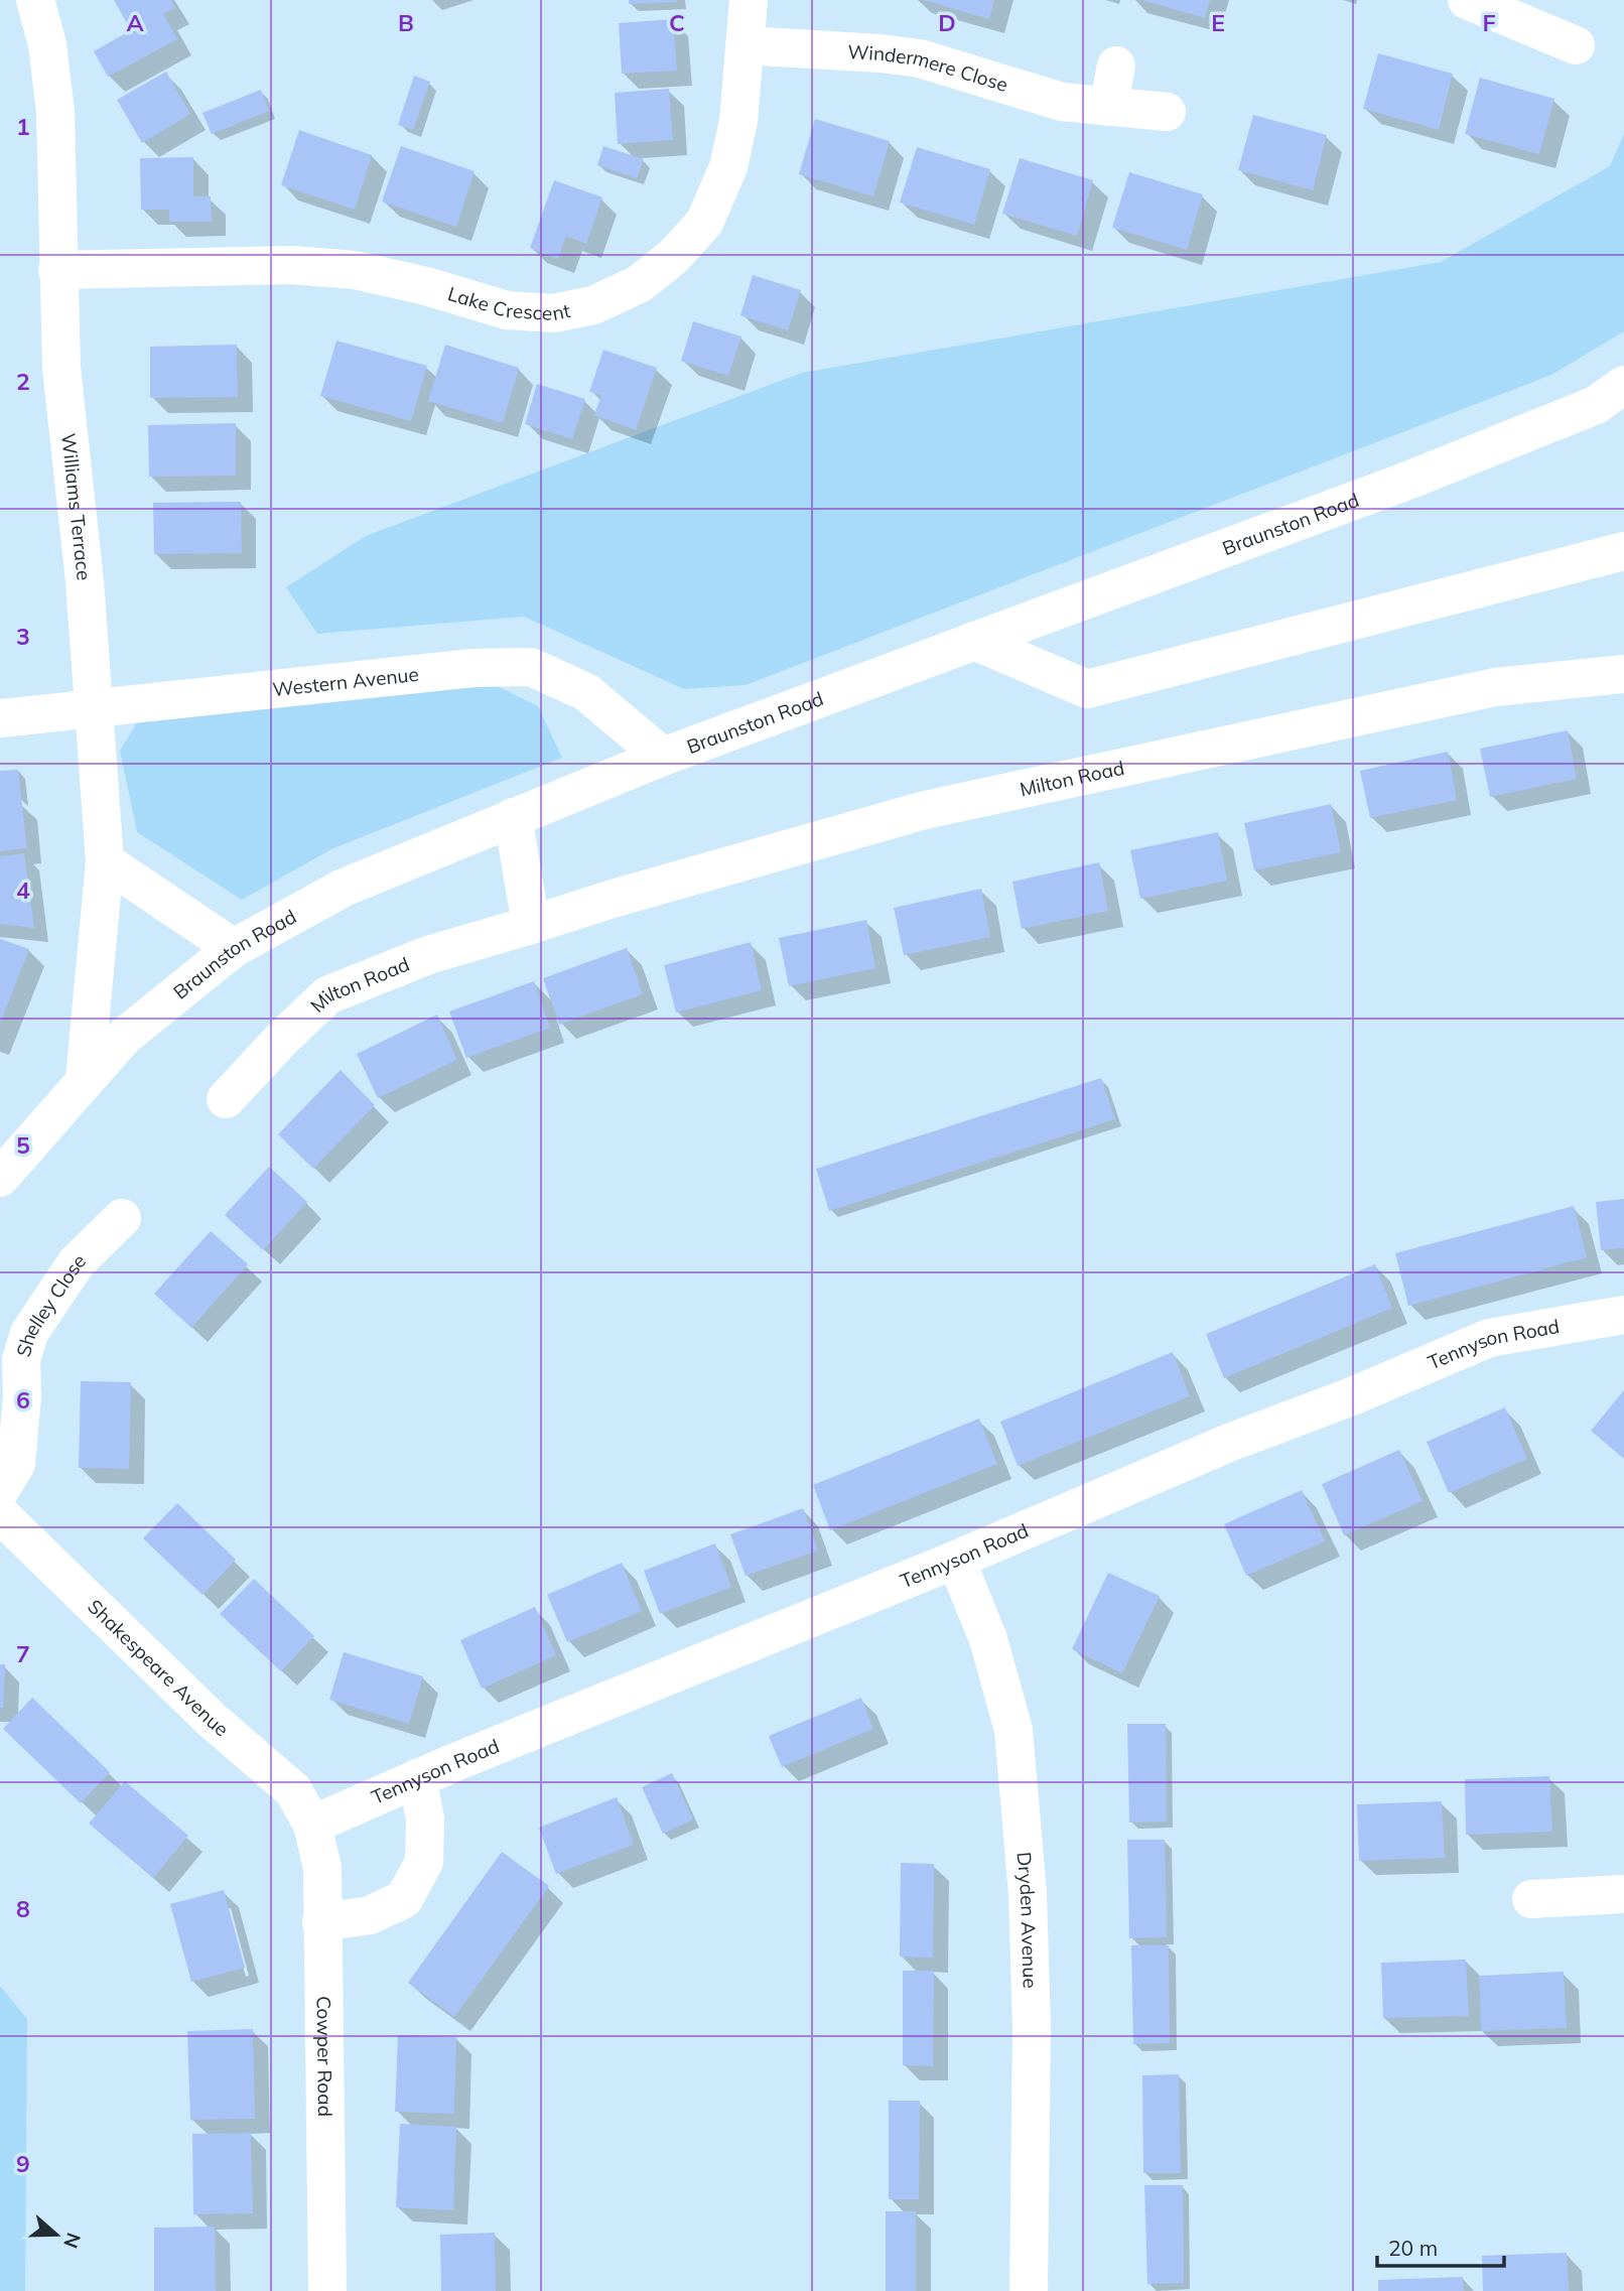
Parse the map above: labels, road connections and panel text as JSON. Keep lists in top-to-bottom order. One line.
{"streets":{"street":["Windermere Close","Lake Crescent","Williams Terrace","Braunston Road","Western Avenue","Milton Road","Shelley Close","Tennyson Road","Shakespeare Avenue","Dryden Avenue","Cowper Road"]},"crossings":[["Windermere Close","Lake Crescent"],["Lake Crescent","Williams Terrace"],["Williams Terrace","Braunston Road"],["Williams Terrace","Western Avenue"],["Braunston Road","Western Avenue"],["Tennyson Road","Shakespeare Avenue"],["Tennyson Road","Dryden Avenue"],["Tennyson Road","Cowper Road"],["Shakespeare Avenue","Cowper Road"]],"scale_bar":"20 m","north":"right","grid":{"columns":["A","B","C","D","E","F"],"rows":["1","2","3","4","5","6","7","8","9"]}}
